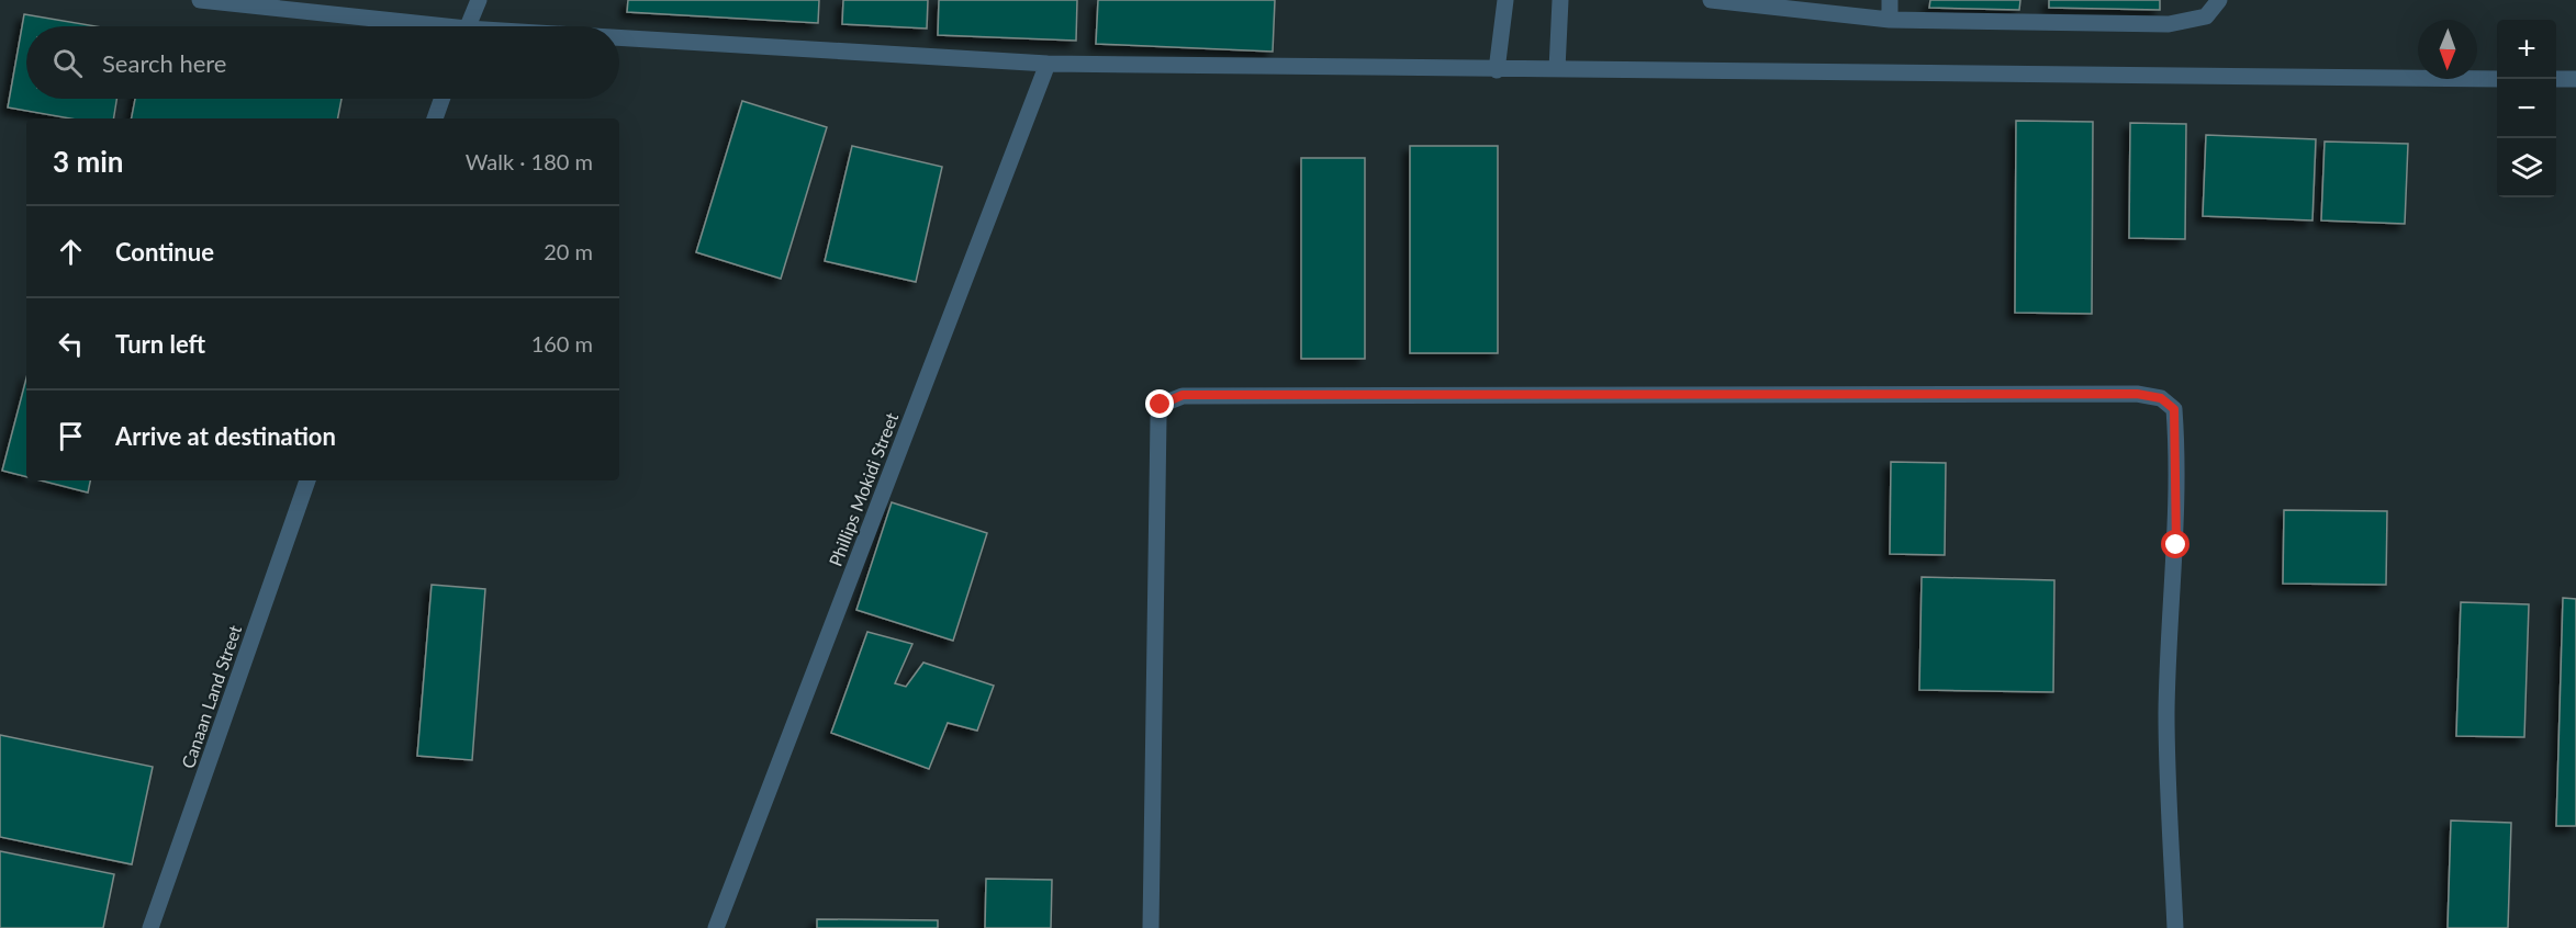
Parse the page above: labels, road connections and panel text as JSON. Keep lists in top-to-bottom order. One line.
{"streets":{"street":["Phillips Mokidi Street","Canaan Land Street"]},"north":"bottom","page":{"map_buttons":["+","−"],"search":"Search here","heading":["3 min","Walk · 180 m"],"list":[["Continue","20 m"],["Turn left","160 m"],"Arrive at destination"]}}
